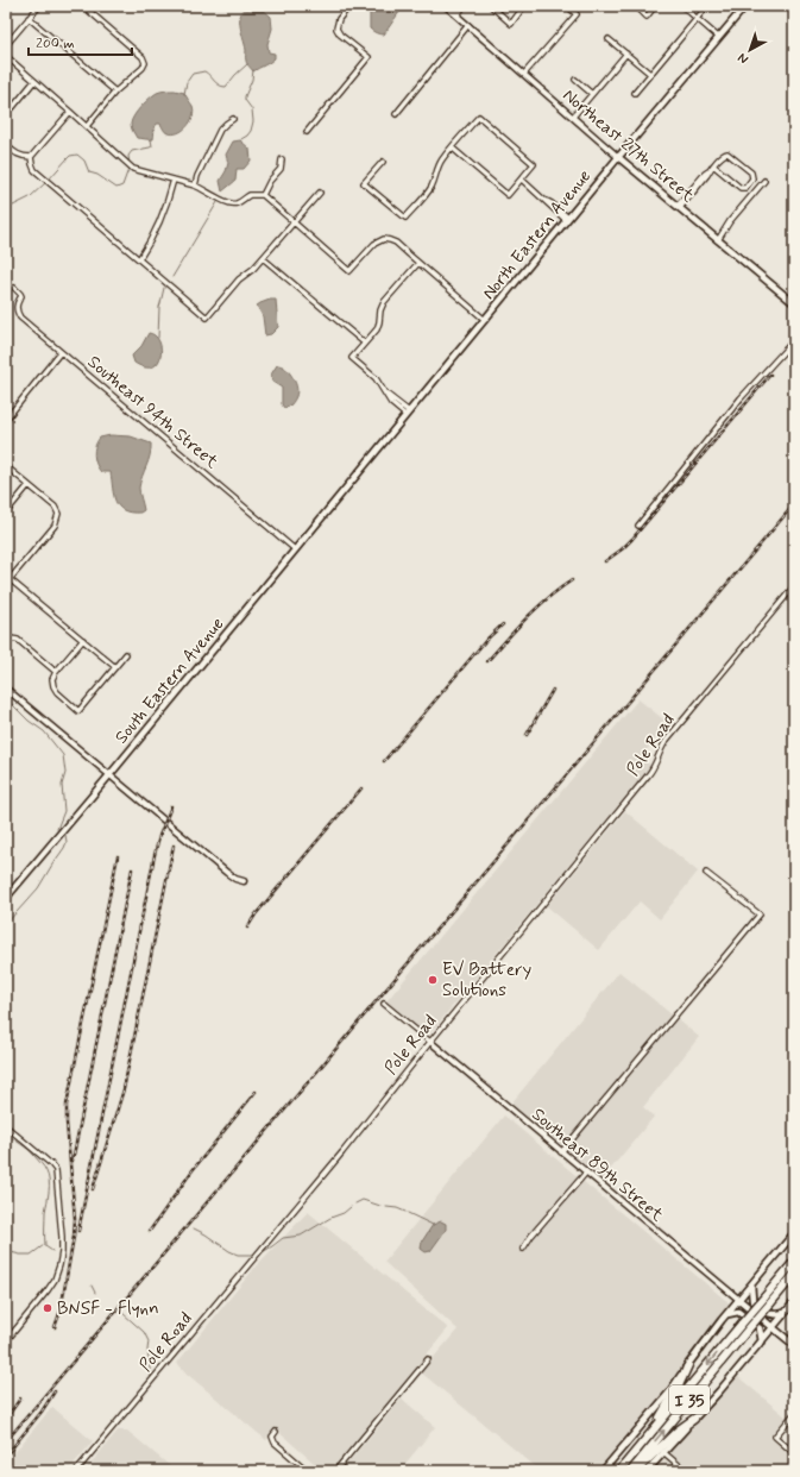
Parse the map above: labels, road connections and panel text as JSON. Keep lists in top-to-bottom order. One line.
{"streets":{"highway":["I 35"],"main road":["Northeast 27th Street","North Eastern Avenue","South Eastern Avenue","Southeast 89th Street"],"street":["Southeast 94th Street","Pole Road"]},"crossings":[["Northeast 27th Street","North Eastern Avenue"],["North Eastern Avenue","South Eastern Avenue"],["Southeast 94th Street","South Eastern Avenue"],["Pole Road","Southeast 89th Street"]],"places":["EV Battery Solutions","BNSF - Flynn"],"scale_bar":"200 m","north":"bottom left"}
